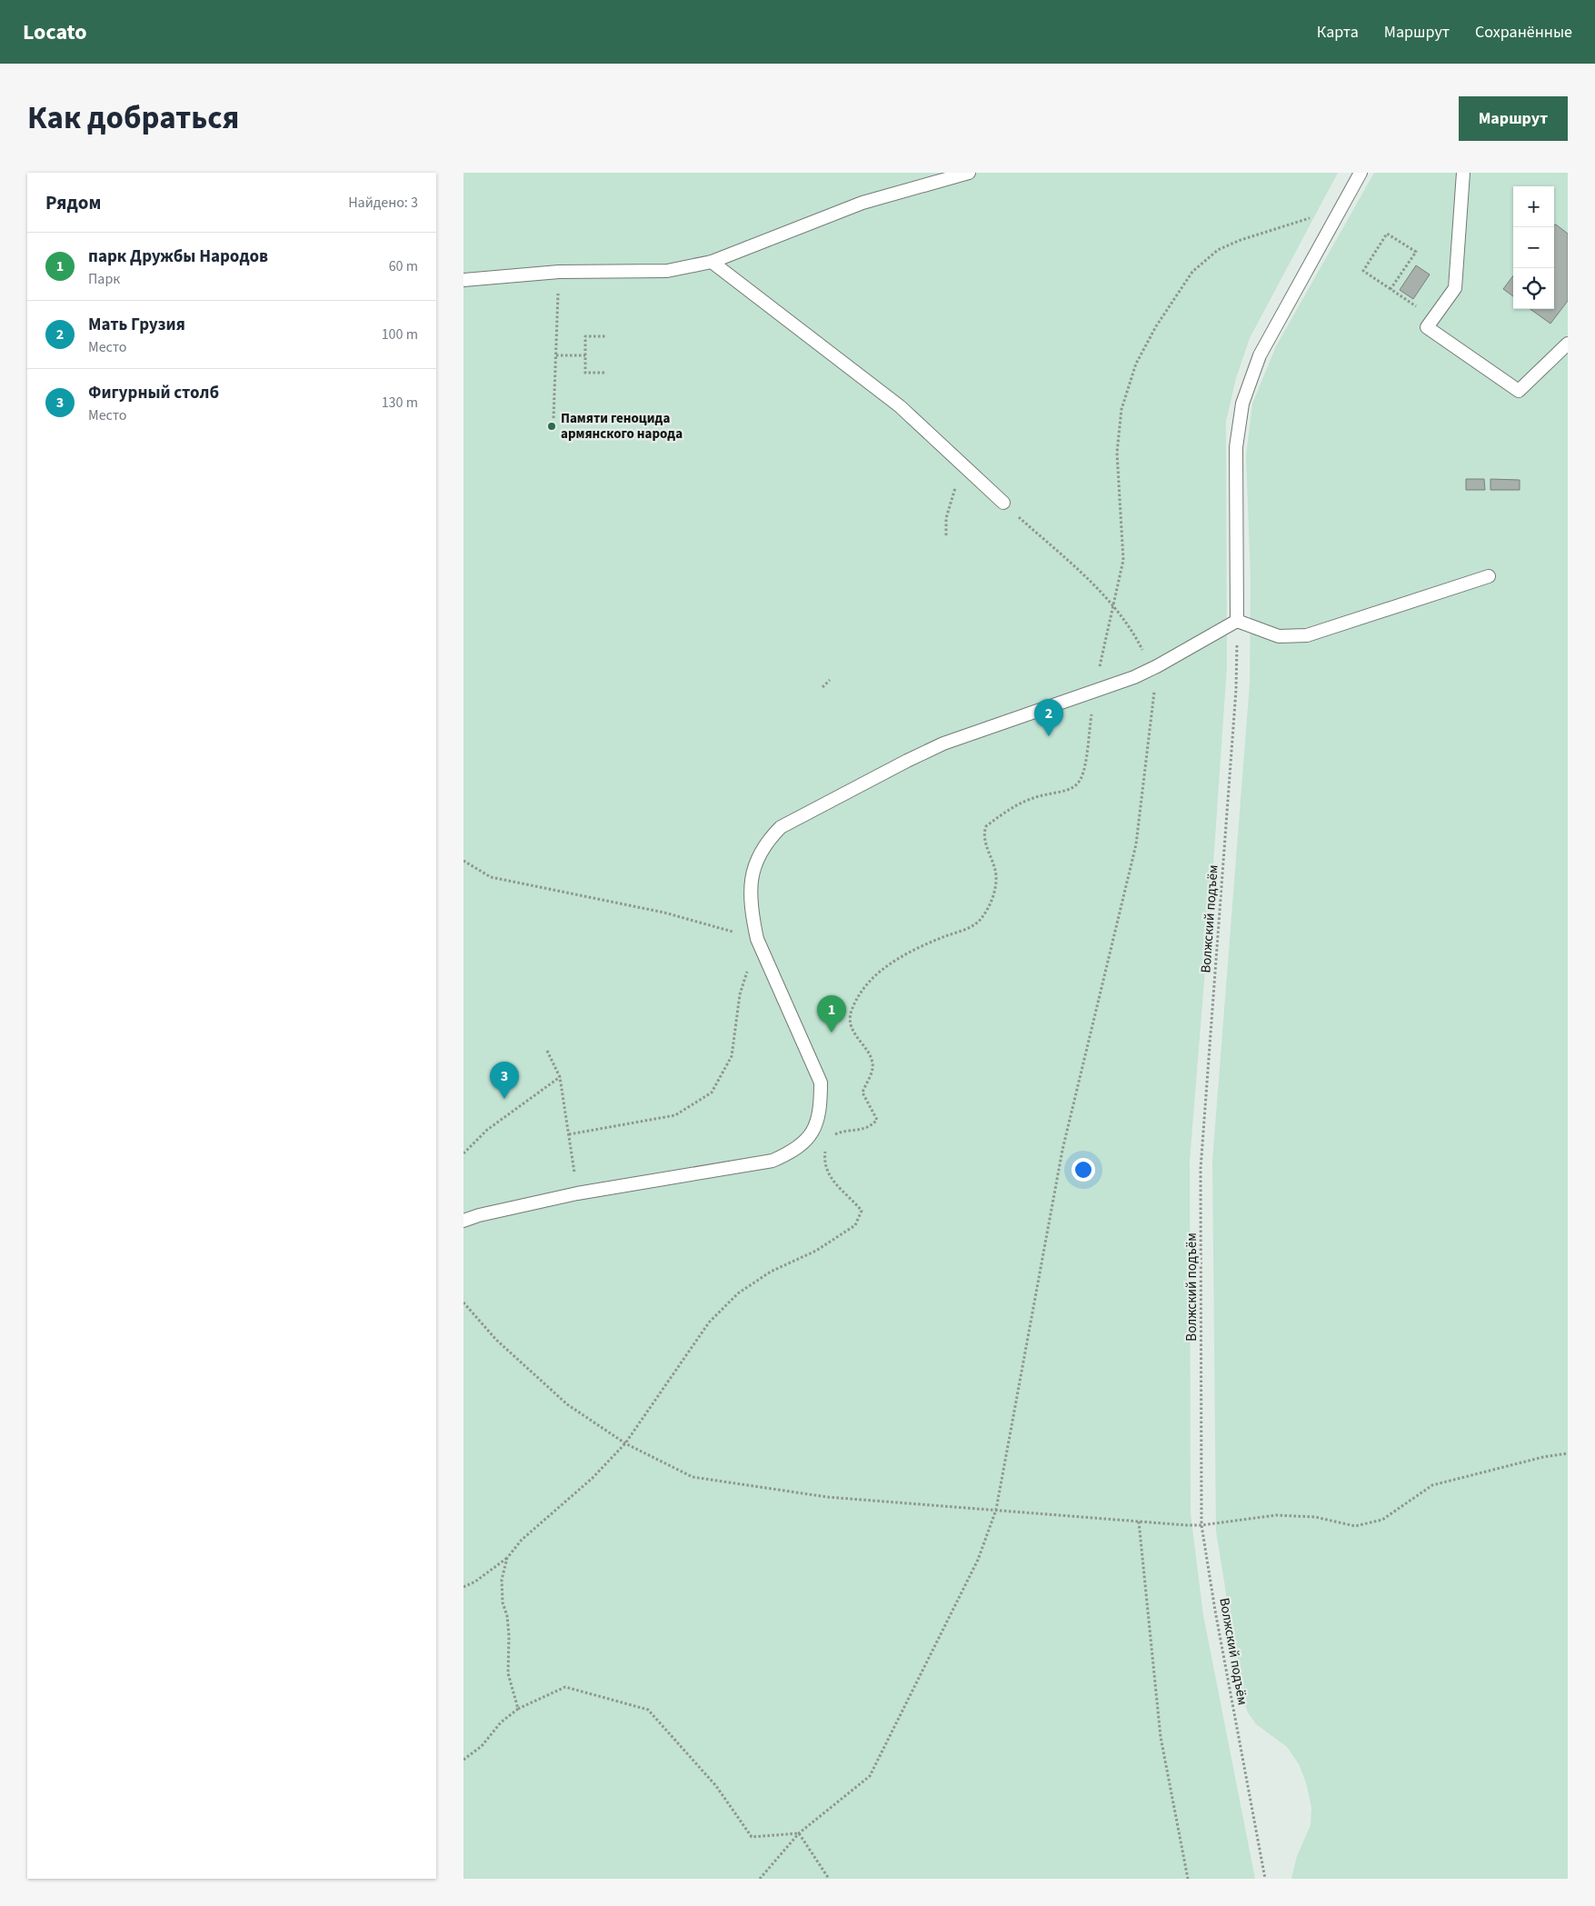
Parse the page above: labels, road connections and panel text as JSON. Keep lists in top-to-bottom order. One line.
{"streets":{"path":["Волжский подъём"]},"places":["Памяти геноцида армянского народа"],"page":{"header":"Locato","nav":["Карта","Маршрут","Сохранённые"],"title":"Как добраться","buttons":"Маршрут","heading":["Рядом","Найдено: 3"],"map_buttons":["+","−"],"list":[{"mark":"1","name":"парк Дружбы Народов","note":"Парк","value":"60 m"},{"mark":"2","name":"Мать Грузия","note":"Место","value":"100 m"},{"mark":"3","name":"Фигурный столб","note":"Место","value":"130 m"}],"pins":["2","1","3"]}}
